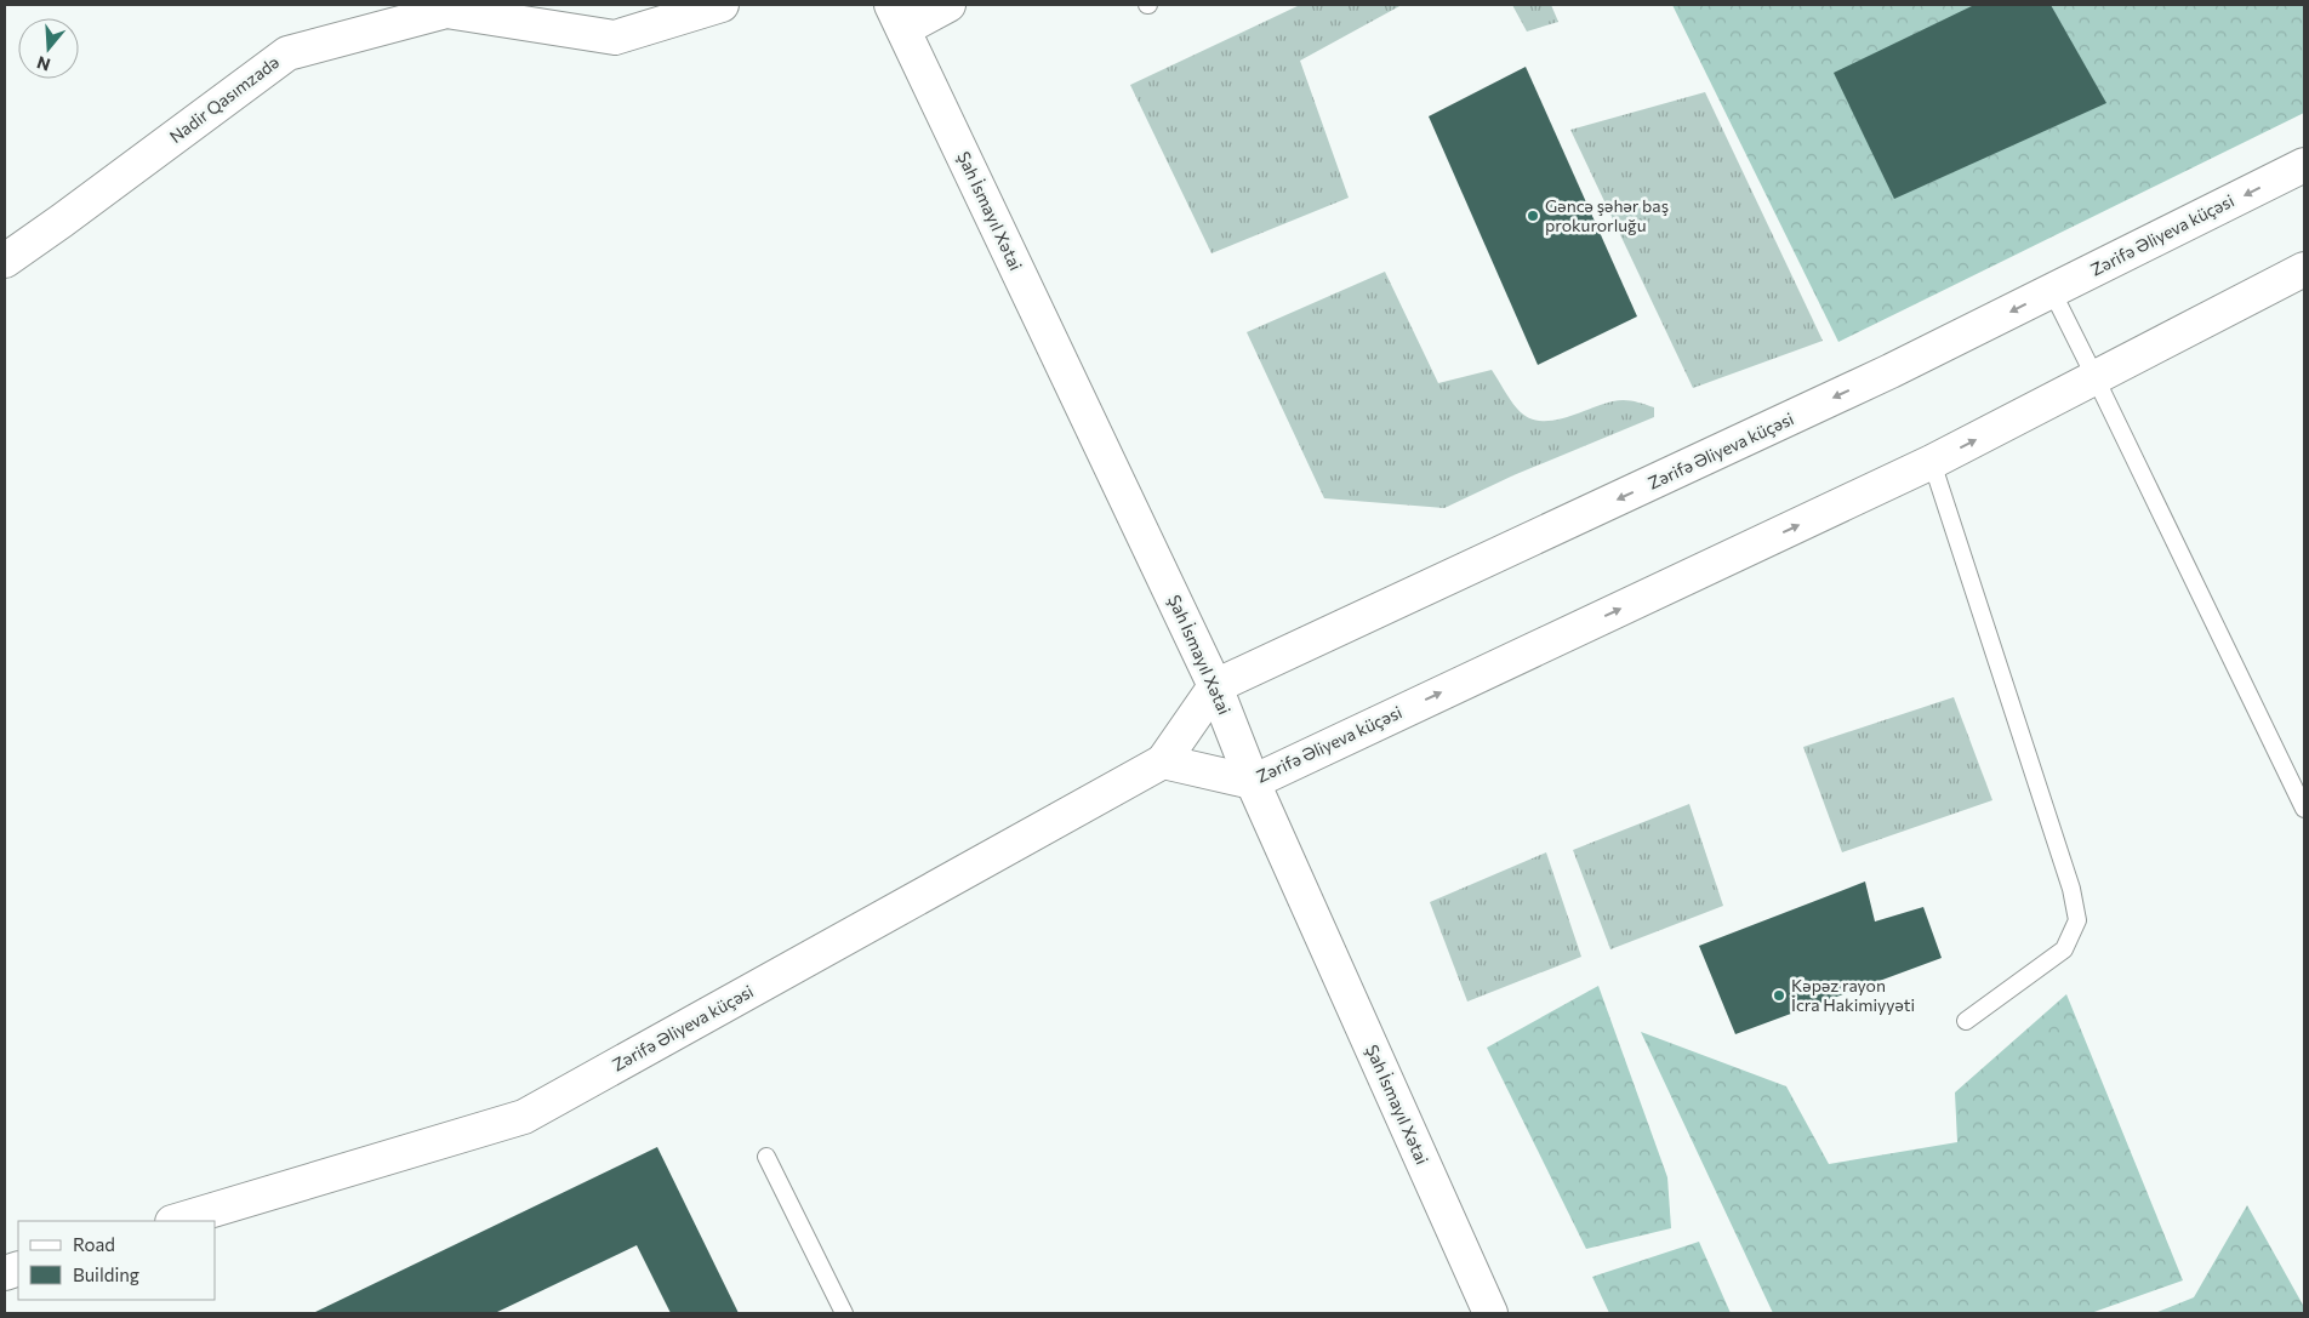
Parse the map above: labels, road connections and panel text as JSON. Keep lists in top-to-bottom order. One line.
{"streets":{"street":["Nadir Qasımzadə","Şah İsmayıl Xətai","Zərifə Əliyeva küçəsi"]},"crossings":[["Şah İsmayıl Xətai","Zərifə Əliyeva küçəsi"]],"places":["Gəncə şəhər baş prokurorluğu","Kəpəz rayon İcra Hakimiyyəti"],"legend":["Road","Building"],"north":"bottom"}
